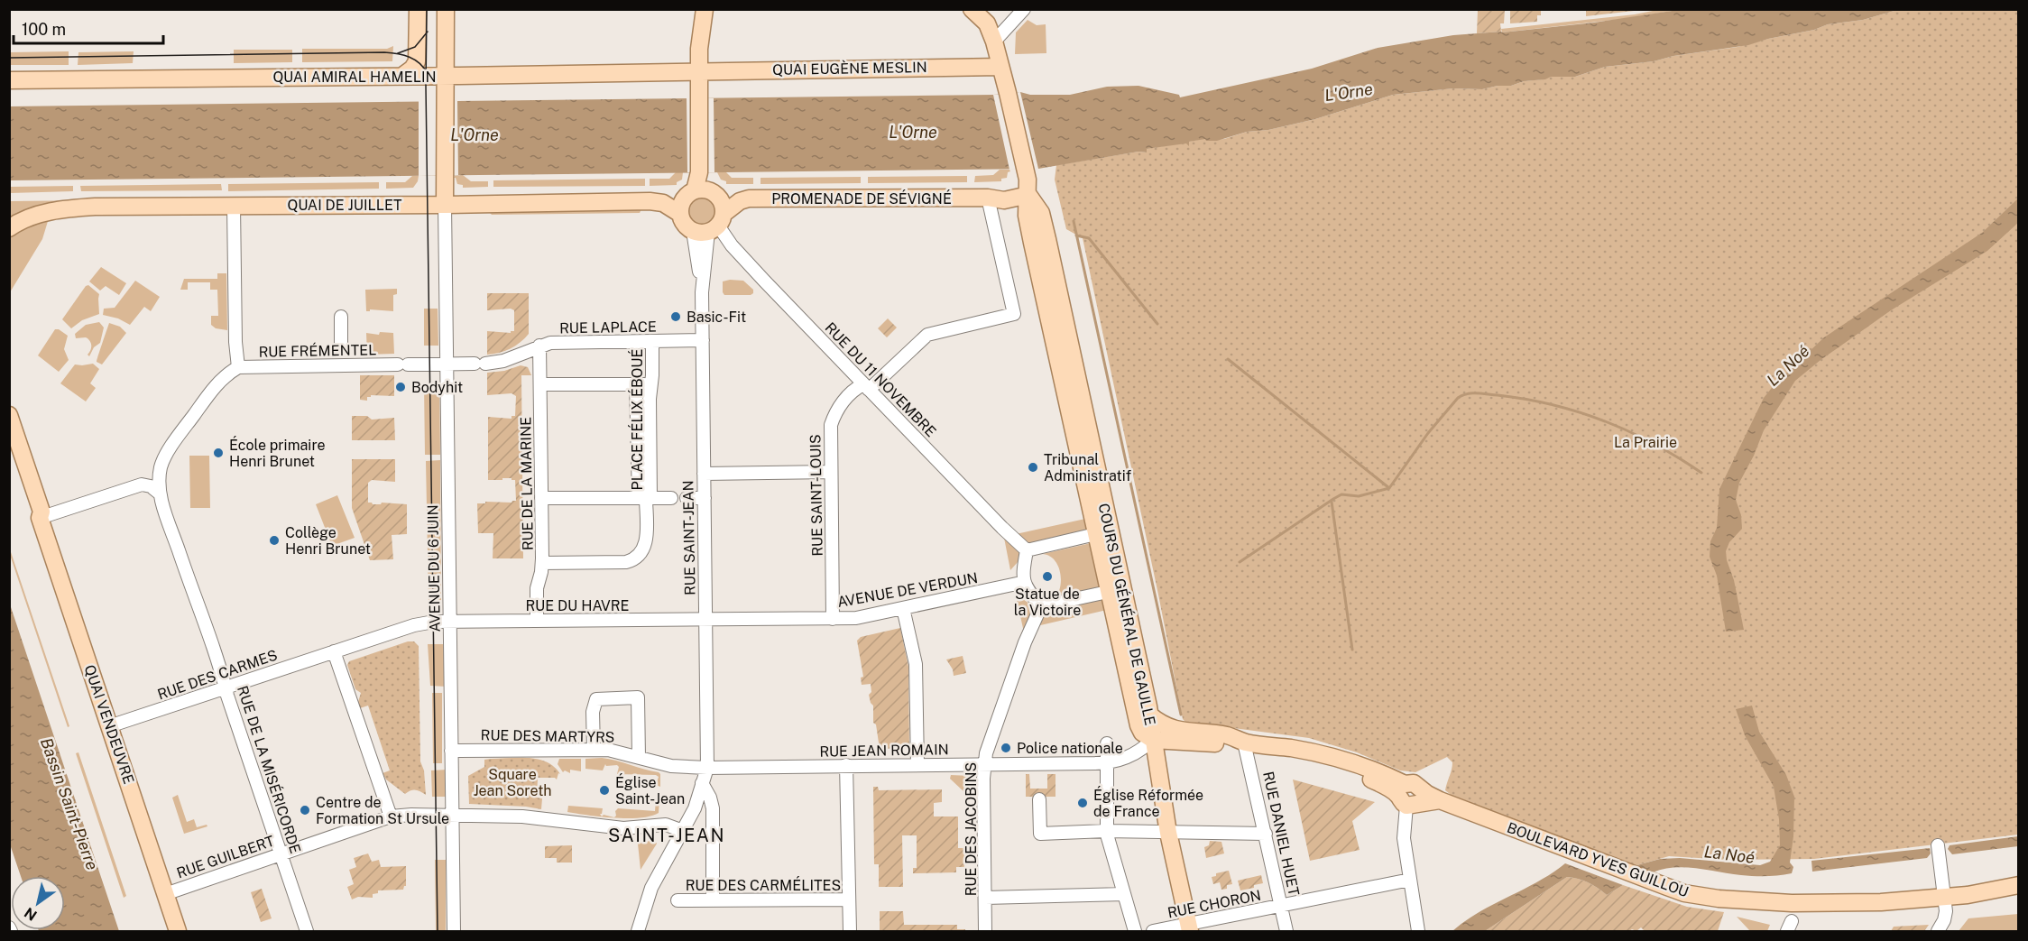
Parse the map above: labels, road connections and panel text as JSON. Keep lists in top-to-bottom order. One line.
{"streets":{"main road":["QUAI EUGÈNE MESLIN","QUAI AMIRAL HAMELIN","PROMENADE DE SÉVIGNÉ","QUAI DE JUILLET","COURS DU GÉNÉRAL DE GAULLE","QUAI VENDEUVRE","BOULEVARD YVES GUILLOU"],"street":["RUE LAPLACE","RUE FRÉMENTEL","RUE DU 11 NOVEMBRE","PLACE FÉLIX ÉBOUÉ","RUE DE LA MARINE","RUE SAINT-LOUIS","RUE SAINT-JEAN","AVENUE DU 6 JUIN","AVENUE DE VERDUN","RUE DU HAVRE","RUE DES CARMES","RUE DES MARTYRS","RUE JEAN ROMAIN","RUE DE LA MISÉRICORDE","RUE DES JACOBINS","RUE DANIEL HUET","RUE GUILBERT","RUE DES CARMÉLITES","RUE CHORON"]},"crossings":[["QUAI EUGÈNE MESLIN","QUAI AMIRAL HAMELIN"],["PROMENADE DE SÉVIGNÉ","QUAI DE JUILLET"],["PROMENADE DE SÉVIGNÉ","RUE DU 11 NOVEMBRE"],["PROMENADE DE SÉVIGNÉ","RUE SAINT-LOUIS"],["PROMENADE DE SÉVIGNÉ","RUE SAINT-JEAN"],["PROMENADE DE SÉVIGNÉ","COURS DU GÉNÉRAL DE GAULLE"],["QUAI DE JUILLET","RUE DU 11 NOVEMBRE"],["QUAI DE JUILLET","RUE SAINT-JEAN"],["QUAI DE JUILLET","AVENUE DU 6 JUIN"],["RUE LAPLACE","RUE FRÉMENTEL"],["RUE LAPLACE","PLACE FÉLIX ÉBOUÉ"],["RUE LAPLACE","RUE DE LA MARINE"],["RUE LAPLACE","RUE SAINT-JEAN"],["RUE LAPLACE","AVENUE DU 6 JUIN"],["RUE FRÉMENTEL","AVENUE DU 6 JUIN"],["RUE DU 11 NOVEMBRE","RUE SAINT-LOUIS"],["RUE DU 11 NOVEMBRE","RUE SAINT-JEAN"],["RUE DE LA MARINE","RUE DU HAVRE"],["RUE SAINT-LOUIS","AVENUE DE VERDUN"],["RUE SAINT-JEAN","AVENUE DE VERDUN"],["RUE SAINT-JEAN","RUE DU HAVRE"],["RUE SAINT-JEAN","RUE DES MARTYRS"],["RUE SAINT-JEAN","RUE JEAN ROMAIN"],["RUE SAINT-JEAN","RUE GUILBERT"],["AVENUE DU 6 JUIN","RUE DU HAVRE"],["AVENUE DU 6 JUIN","RUE DES MARTYRS"],["AVENUE DU 6 JUIN","RUE GUILBERT"],["AVENUE DE VERDUN","RUE DU HAVRE"],["RUE DU HAVRE","RUE DES CARMES"],["COURS DU GÉNÉRAL DE GAULLE","RUE JEAN ROMAIN"],["RUE DES CARMES","QUAI VENDEUVRE"],["RUE DES CARMES","RUE DE LA MISÉRICORDE"],["QUAI VENDEUVRE","RUE GUILBERT"],["RUE DES MARTYRS","RUE JEAN ROMAIN"],["RUE JEAN ROMAIN","RUE DES JACOBINS"],["RUE DE LA MISÉRICORDE","RUE GUILBERT"],["RUE DANIEL HUET","RUE CHORON"]],"districts":["SAINT-JEAN"],"water":["L'Orne","La Noé","Bassin Saint-Pierre"],"parks":["La Prairie","Square Jean Soreth"],"places":["Basic-Fit","Bodyhit","École primaire Henri Brunet","Tribunal Administratif","Collège Henri Brunet","Statue de la Victoire","Police nationale","Église Saint-Jean","Église Réformée de France","Centre de Formation St Ursule"],"scale_bar":"100 m","north":"bottom left"}
